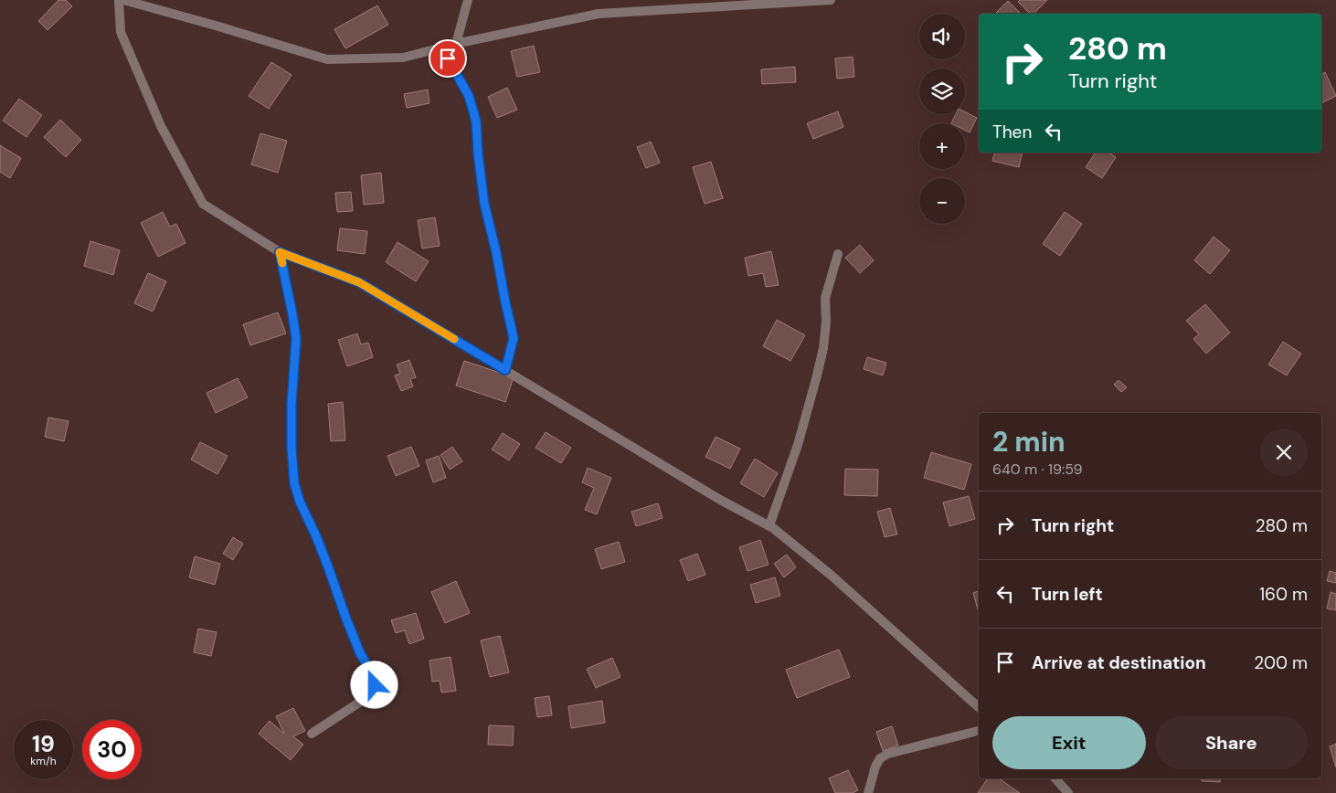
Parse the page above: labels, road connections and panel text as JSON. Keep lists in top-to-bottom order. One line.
{"page":{"map_buttons":["+","−"],"turn":["280 m","Turn right"],"then":"Then","heading":["2 min","640 m · 19:59"],"list":[{"name":"Turn right","value":"280 m"},{"name":"Turn left","value":"160 m"},{"name":"Arrive at destination","value":"200 m"}],"buttons":["Exit","Share"],"speed":"19 km/h","limit":"30"}}
